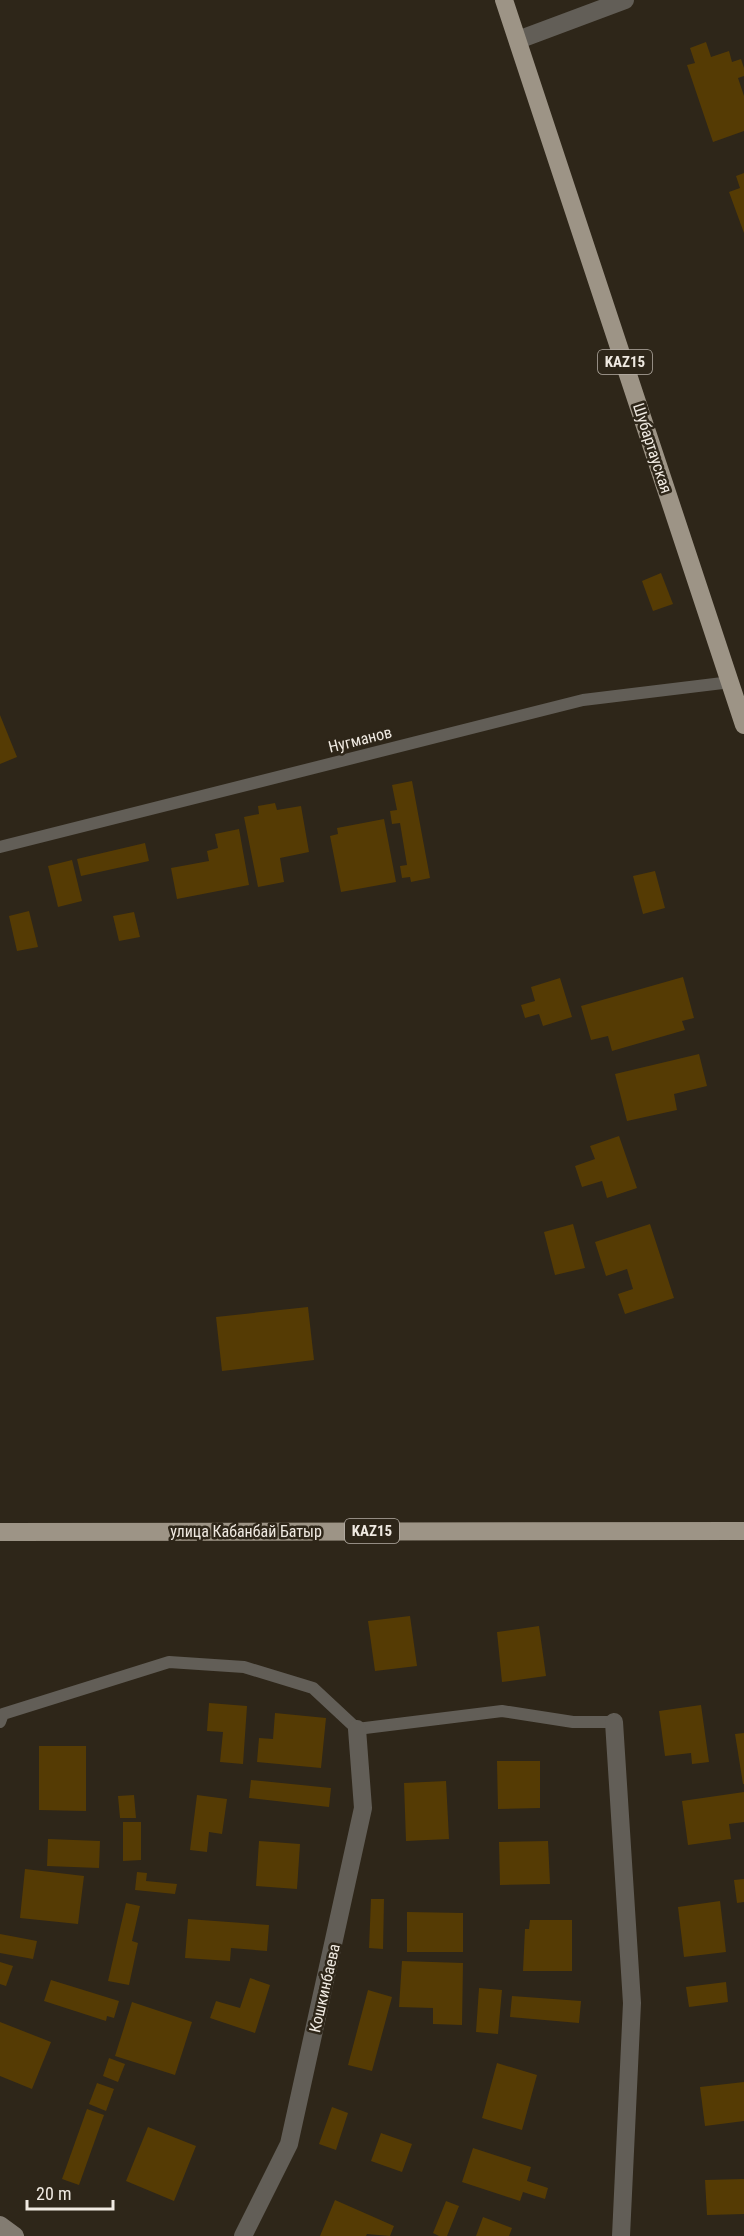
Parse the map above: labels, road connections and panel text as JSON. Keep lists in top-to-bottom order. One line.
{"streets":{"main road":["KAZ15","Шубартауская","улица Кабанбай Батыр"],"street":["Кошкинбаева"],"lane":["Нугманов"]},"crossings":[["Шубартауская","Нугманов"]],"scale_bar":"20 m"}
